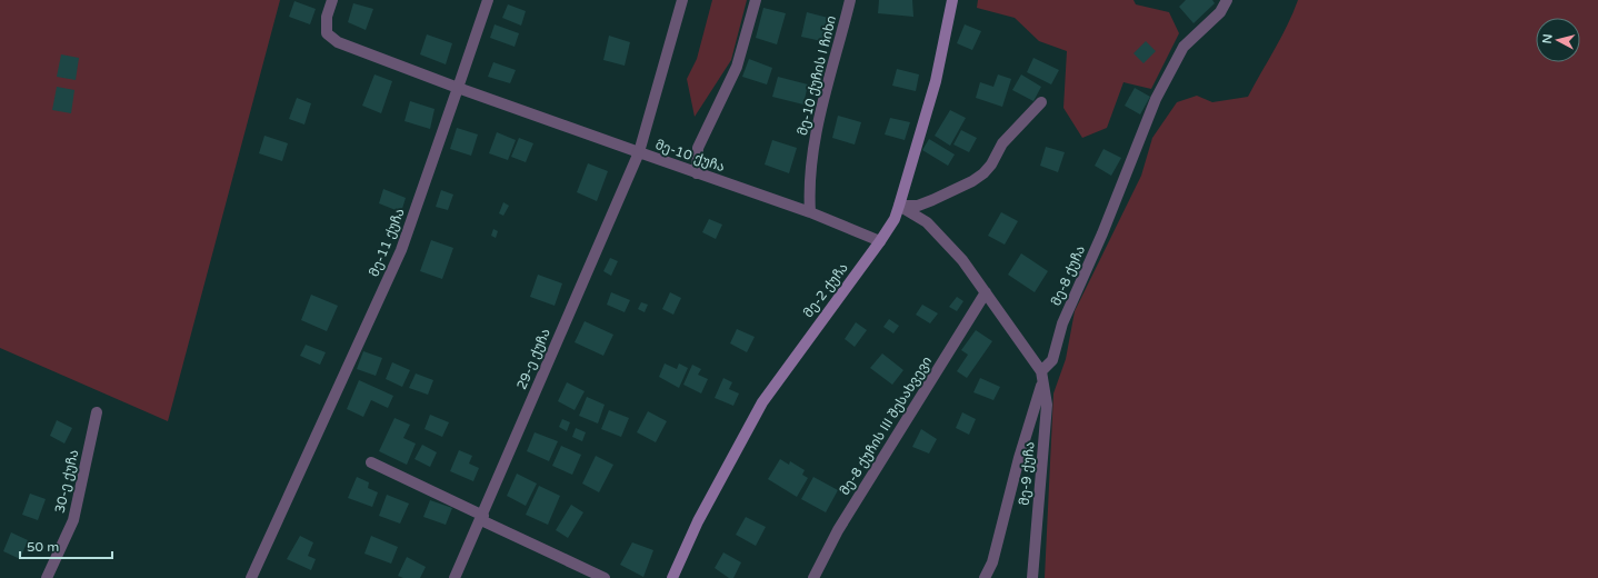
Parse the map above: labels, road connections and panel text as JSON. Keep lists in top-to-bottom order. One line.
{"streets":{"main road":["მე-2 ქუჩა"],"street":["მე-10 ქუჩის I ჩიხი","მე-10 ქუჩა","მე-11 ქუჩა","მე-8 ქუჩა","29-ე ქუჩა","მე-8 ქუჩის III შესახვევი","მე-9 ქუჩა","30-ე ქუჩა"]},"crossings":[["მე-10 ქუჩის I ჩიხი","მე-10 ქუჩა"],["მე-10 ქუჩა","მე-2 ქუჩა"],["მე-10 ქუჩა","29-ე ქუჩა"],["მე-8 ქუჩა","მე-9 ქუჩა"]],"scale_bar":"50 m","north":"left"}
